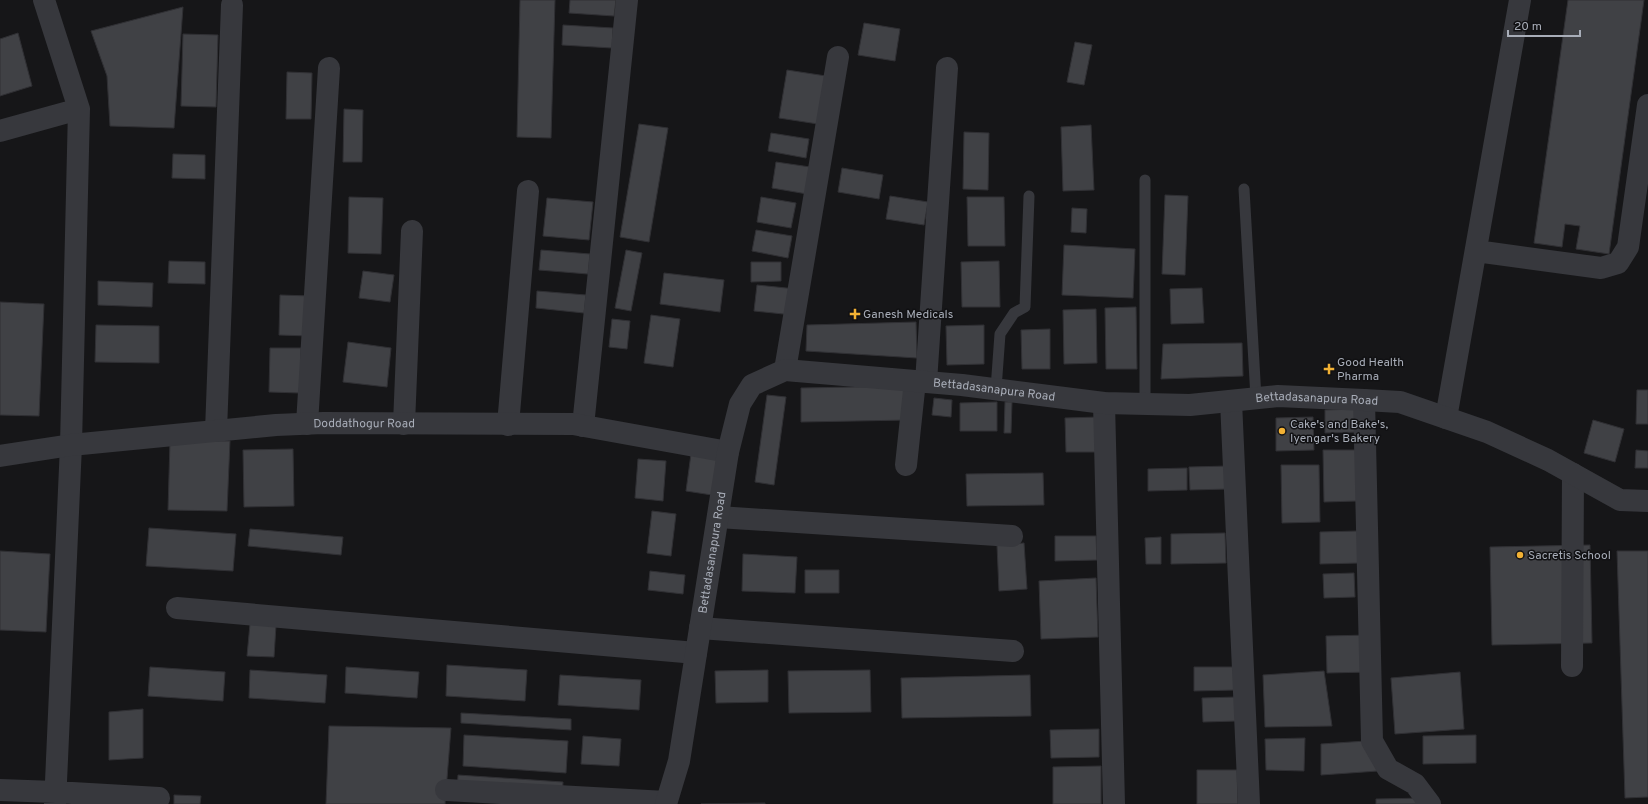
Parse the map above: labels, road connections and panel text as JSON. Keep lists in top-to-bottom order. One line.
{"streets":{"street":["Bettadasanapura Road","Doddathogur Road"]},"crossings":[["Bettadasanapura Road","Doddathogur Road"]],"places":{"health":["Ganesh Medicals","Good Health Pharma"],"other":["Cake's and Bake's, Iyengar's Bakery","Sacretis School"]},"scale_bar":"20 m"}
